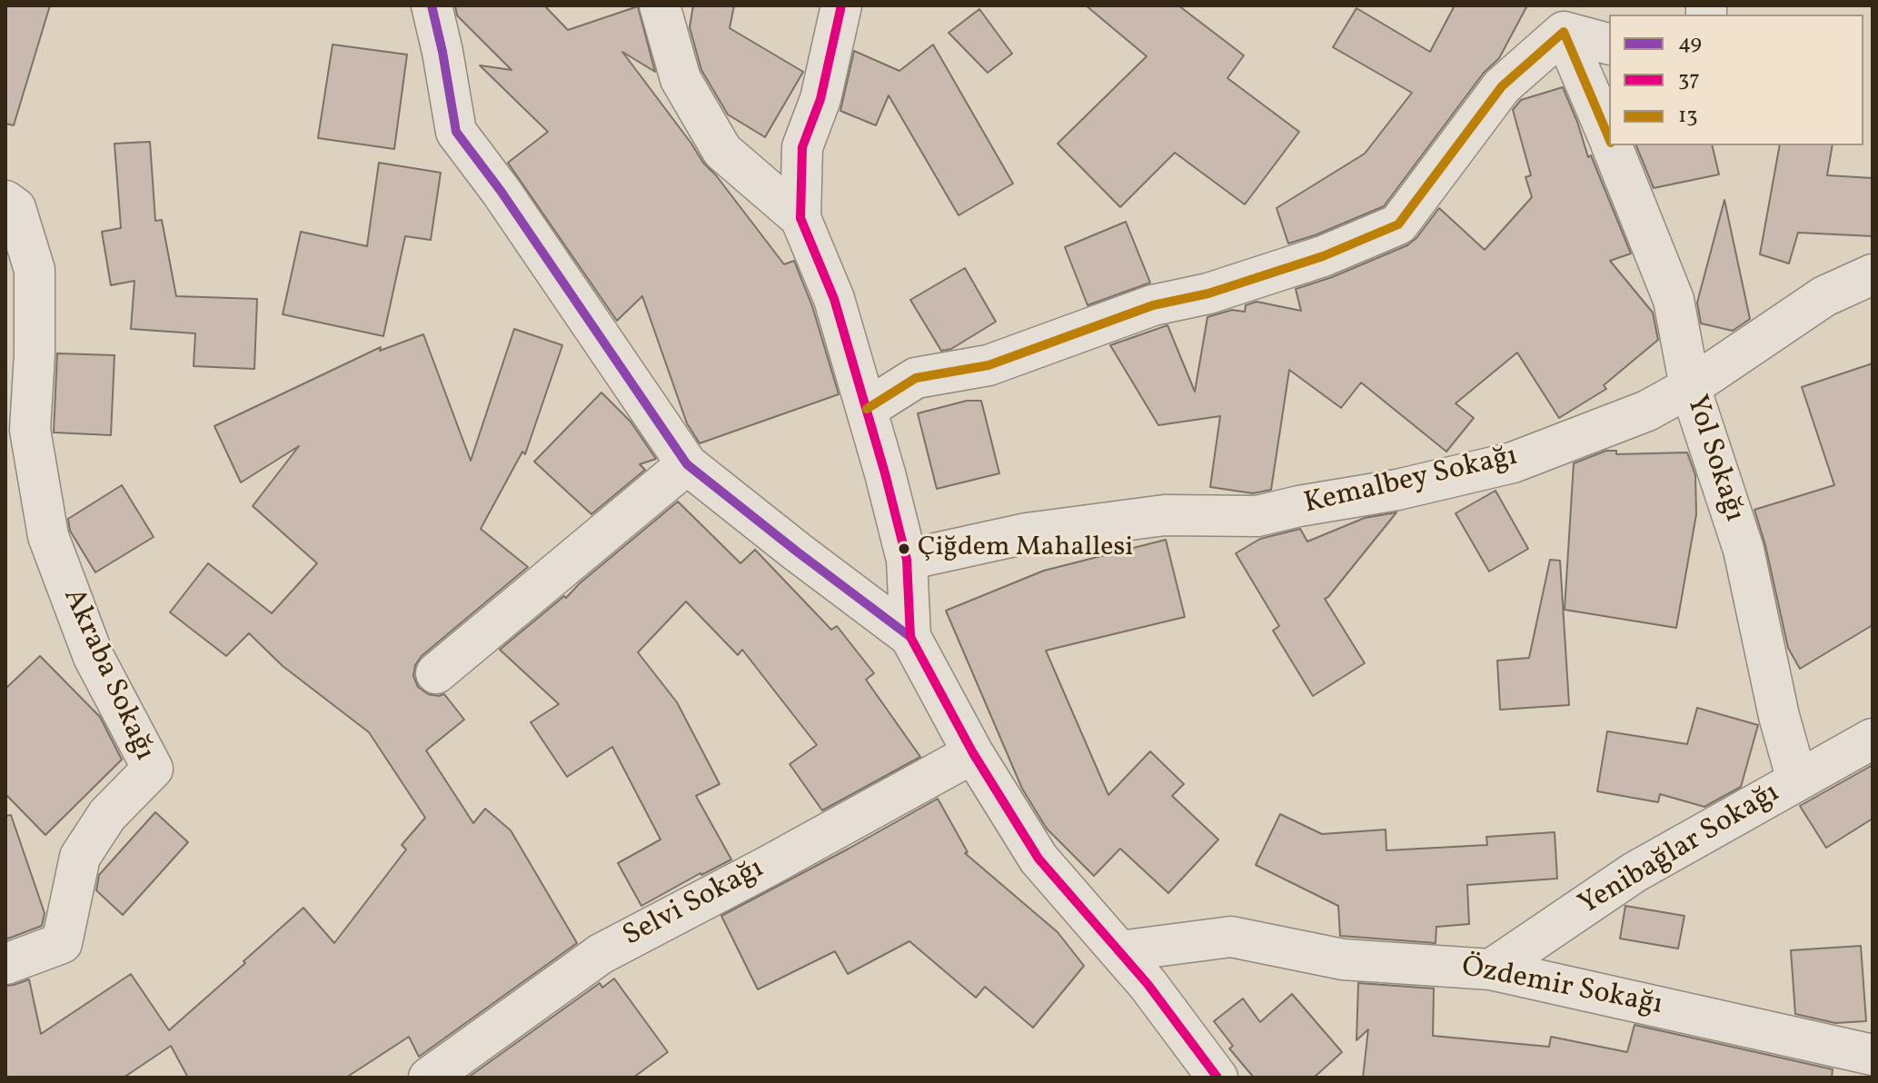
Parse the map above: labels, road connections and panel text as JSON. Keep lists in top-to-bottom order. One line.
{"streets":{"street":["Yol Sokağı","Kemalbey Sokağı","Akraba Sokağı","Yenibağlar Sokağı","Selvi Sokağı","Özdemir Sokağı"]},"crossings":[["Yol Sokağı","Kemalbey Sokağı"],["Yol Sokağı","Yenibağlar Sokağı"],["Yenibağlar Sokağı","Özdemir Sokağı"]],"places":["Çiğdem Mahallesi"],"lines":["transit line 49","transit line 37","transit line 13"],"legend":["49","37","13"]}
